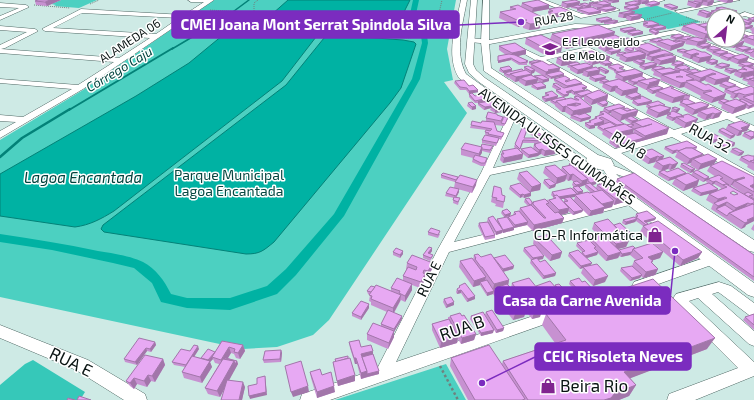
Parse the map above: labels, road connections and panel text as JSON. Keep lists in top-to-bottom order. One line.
{"streets":{"main road":["RUA 8","AVENIDA ULISSES GUIMARÃES"],"street":["RUA 28","ALAMEDA 06","RUA 32","RUA E","RUA B"]},"crossings":[["RUA 28","RUA 32"],["RUA 28","RUA 8"],["RUA 28","AVENIDA ULISSES GUIMARÃES"],["RUA 8","AVENIDA ULISSES GUIMARÃES"],["AVENIDA ULISSES GUIMARÃES","RUA E"],["RUA E","RUA B"]],"water":["Córrego Caju","Lagoa Encantada"],"parks":["Parque Municipal Lagoa Encantada"],"places":{"other":["CMEI Joana Mont Serrat Spindola Silva","Casa da Carne Avenida","CEIC Risoleta Neves"],"school or university":["E.E Leovegildo de Melo"],"shop":["CD-R Informática","Beira Rio"]},"north":"top right"}
